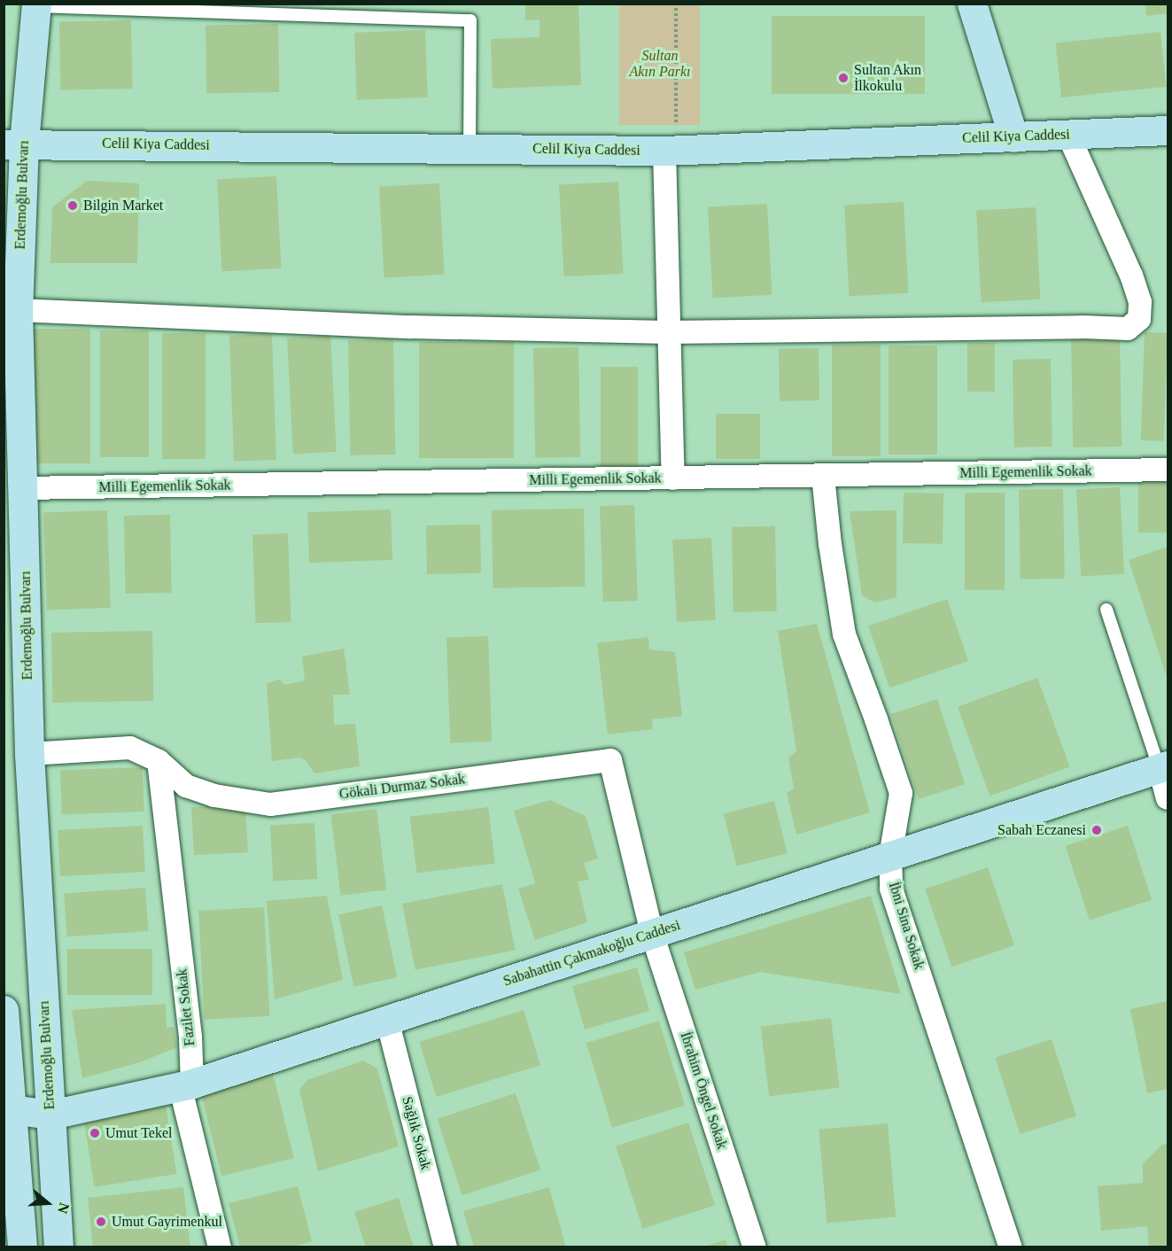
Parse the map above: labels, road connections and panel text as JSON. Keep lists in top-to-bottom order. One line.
{"streets":{"street":["Celil Kiya Caddesi","Erdemoğlu Bulvarı","Milli Egemenlik Sokak","Gökali Durmaz Sokak","İbni Sina Sokak","Sabahattin Çakmakoğlu Caddesi","Fazilet Sokak","İbrahim Öngel Sokak","Sağlık Sokak"]},"crossings":[["Celil Kiya Caddesi","Erdemoğlu Bulvarı"],["Erdemoğlu Bulvarı","Milli Egemenlik Sokak"],["Erdemoğlu Bulvarı","Gökali Durmaz Sokak"],["Erdemoğlu Bulvarı","Sabahattin Çakmakoğlu Caddesi"],["Milli Egemenlik Sokak","İbni Sina Sokak"],["Gökali Durmaz Sokak","Sabahattin Çakmakoğlu Caddesi"],["Gökali Durmaz Sokak","Fazilet Sokak"],["Gökali Durmaz Sokak","İbrahim Öngel Sokak"],["İbni Sina Sokak","Sabahattin Çakmakoğlu Caddesi"],["Sabahattin Çakmakoğlu Caddesi","Fazilet Sokak"],["Sabahattin Çakmakoğlu Caddesi","İbrahim Öngel Sokak"],["Sabahattin Çakmakoğlu Caddesi","Sağlık Sokak"]],"parks":["Sultan Akın Parkı"],"places":["Sultan Akın İlkokulu","Bilgin Market","Sabah Eczanesi","Umut Tekel","Umut Gayrimenkul"],"north":"right"}
